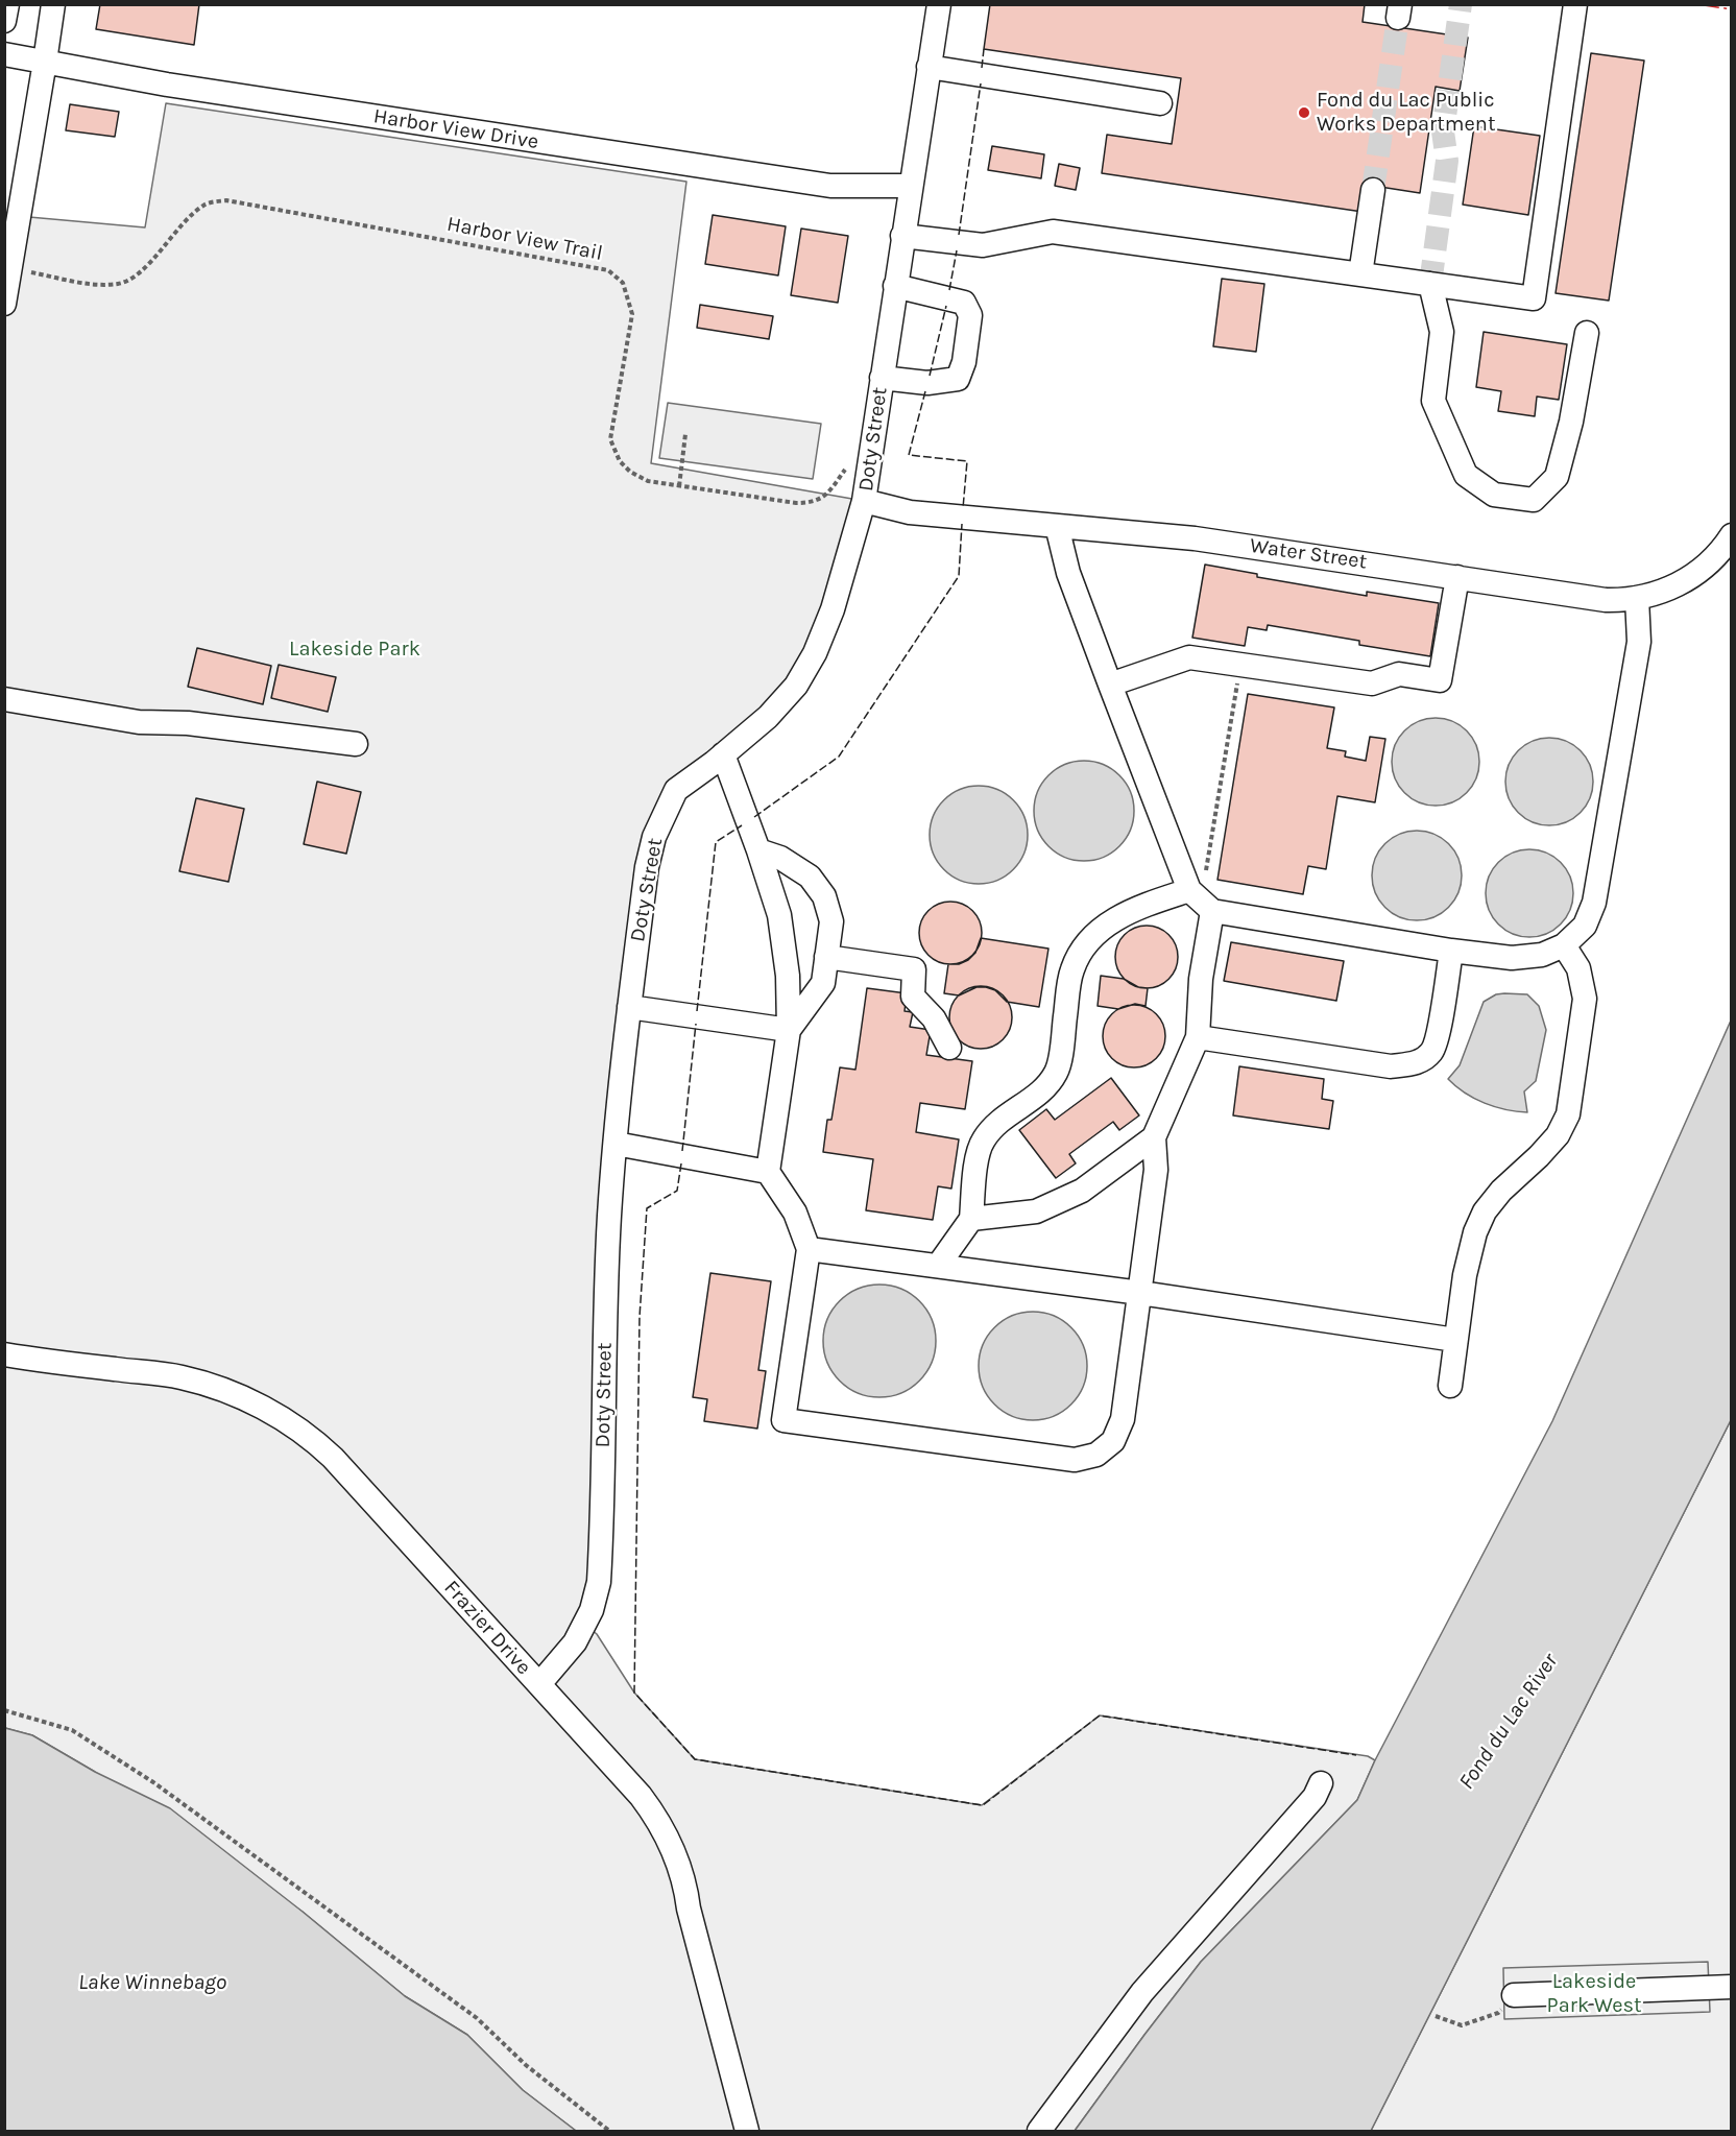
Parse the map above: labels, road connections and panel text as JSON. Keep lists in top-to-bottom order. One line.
{"streets":{"street":["Harbor View Drive","Doty Street","Water Street","Frazier Drive"],"path":["Harbor View Trail"]},"crossings":[["Harbor View Drive","Doty Street"],["Doty Street","Water Street"],["Doty Street","Frazier Drive"]],"water":["Fond du Lac River","Lake Winnebago"],"parks":["Lakeside Park","Lakeside Park West"],"places":["Fond du Lac Public Works Department"]}
